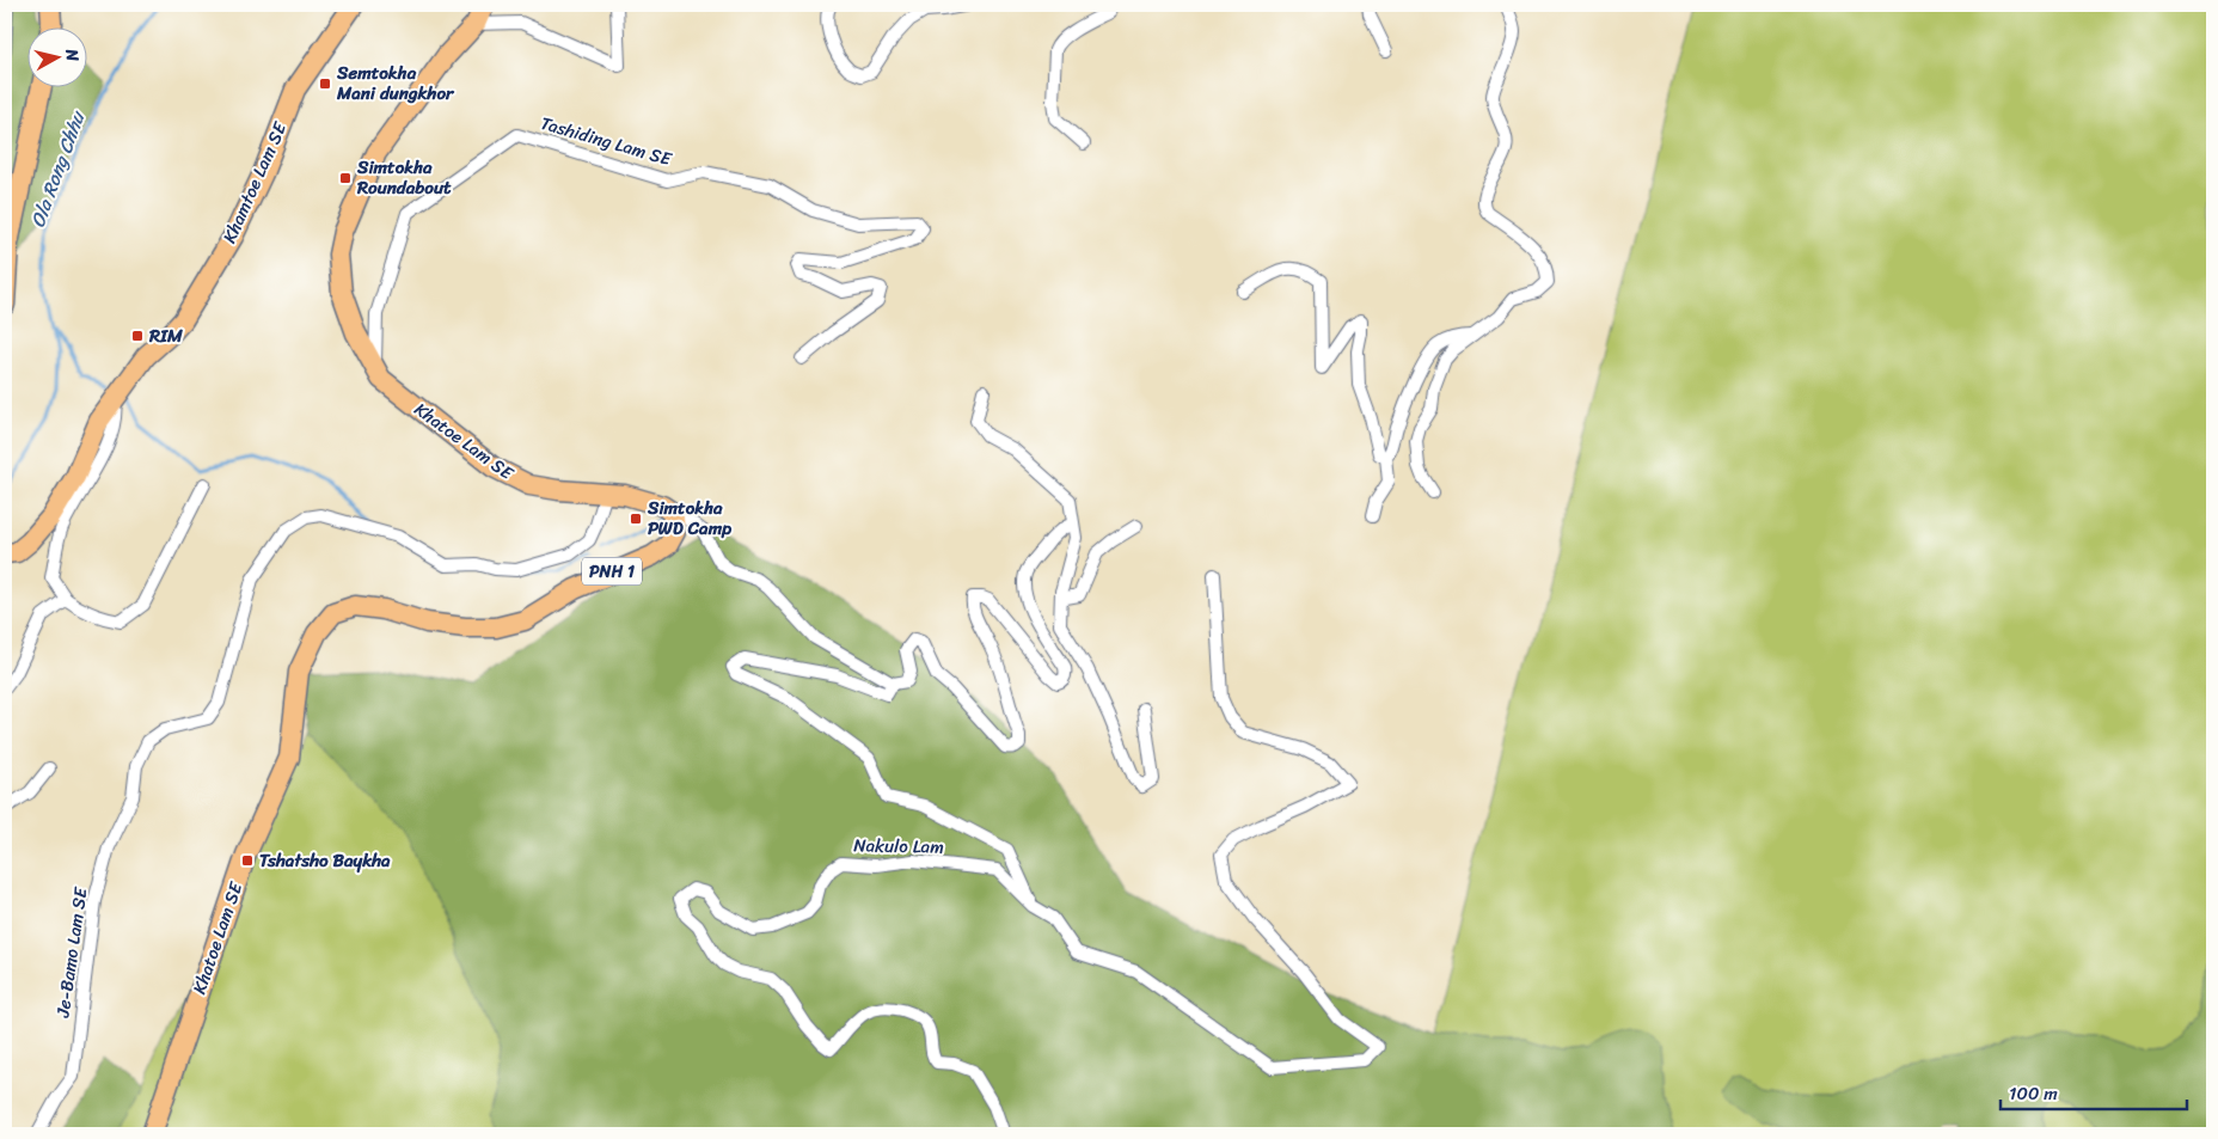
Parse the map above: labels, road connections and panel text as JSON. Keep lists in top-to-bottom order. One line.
{"streets":{"main road":["Khamtoe Lam SE","Khatoe Lam SE","PNH 1"],"street":["Tashiding Lam SE","Nakulo Lam","Je-Bamo Lam SE"]},"crossings":[["Tashiding Lam SE","Khatoe Lam SE"],["Khatoe Lam SE","Je-Bamo Lam SE"]],"water":["Ola Rong Chhu"],"places":{"transit":["Semtokha Mani dungkhor","Simtokha Roundabout","RIM","Simtokha PWD Camp","Tshatsho Baykha"]},"scale_bar":"100 m","north":"right"}
